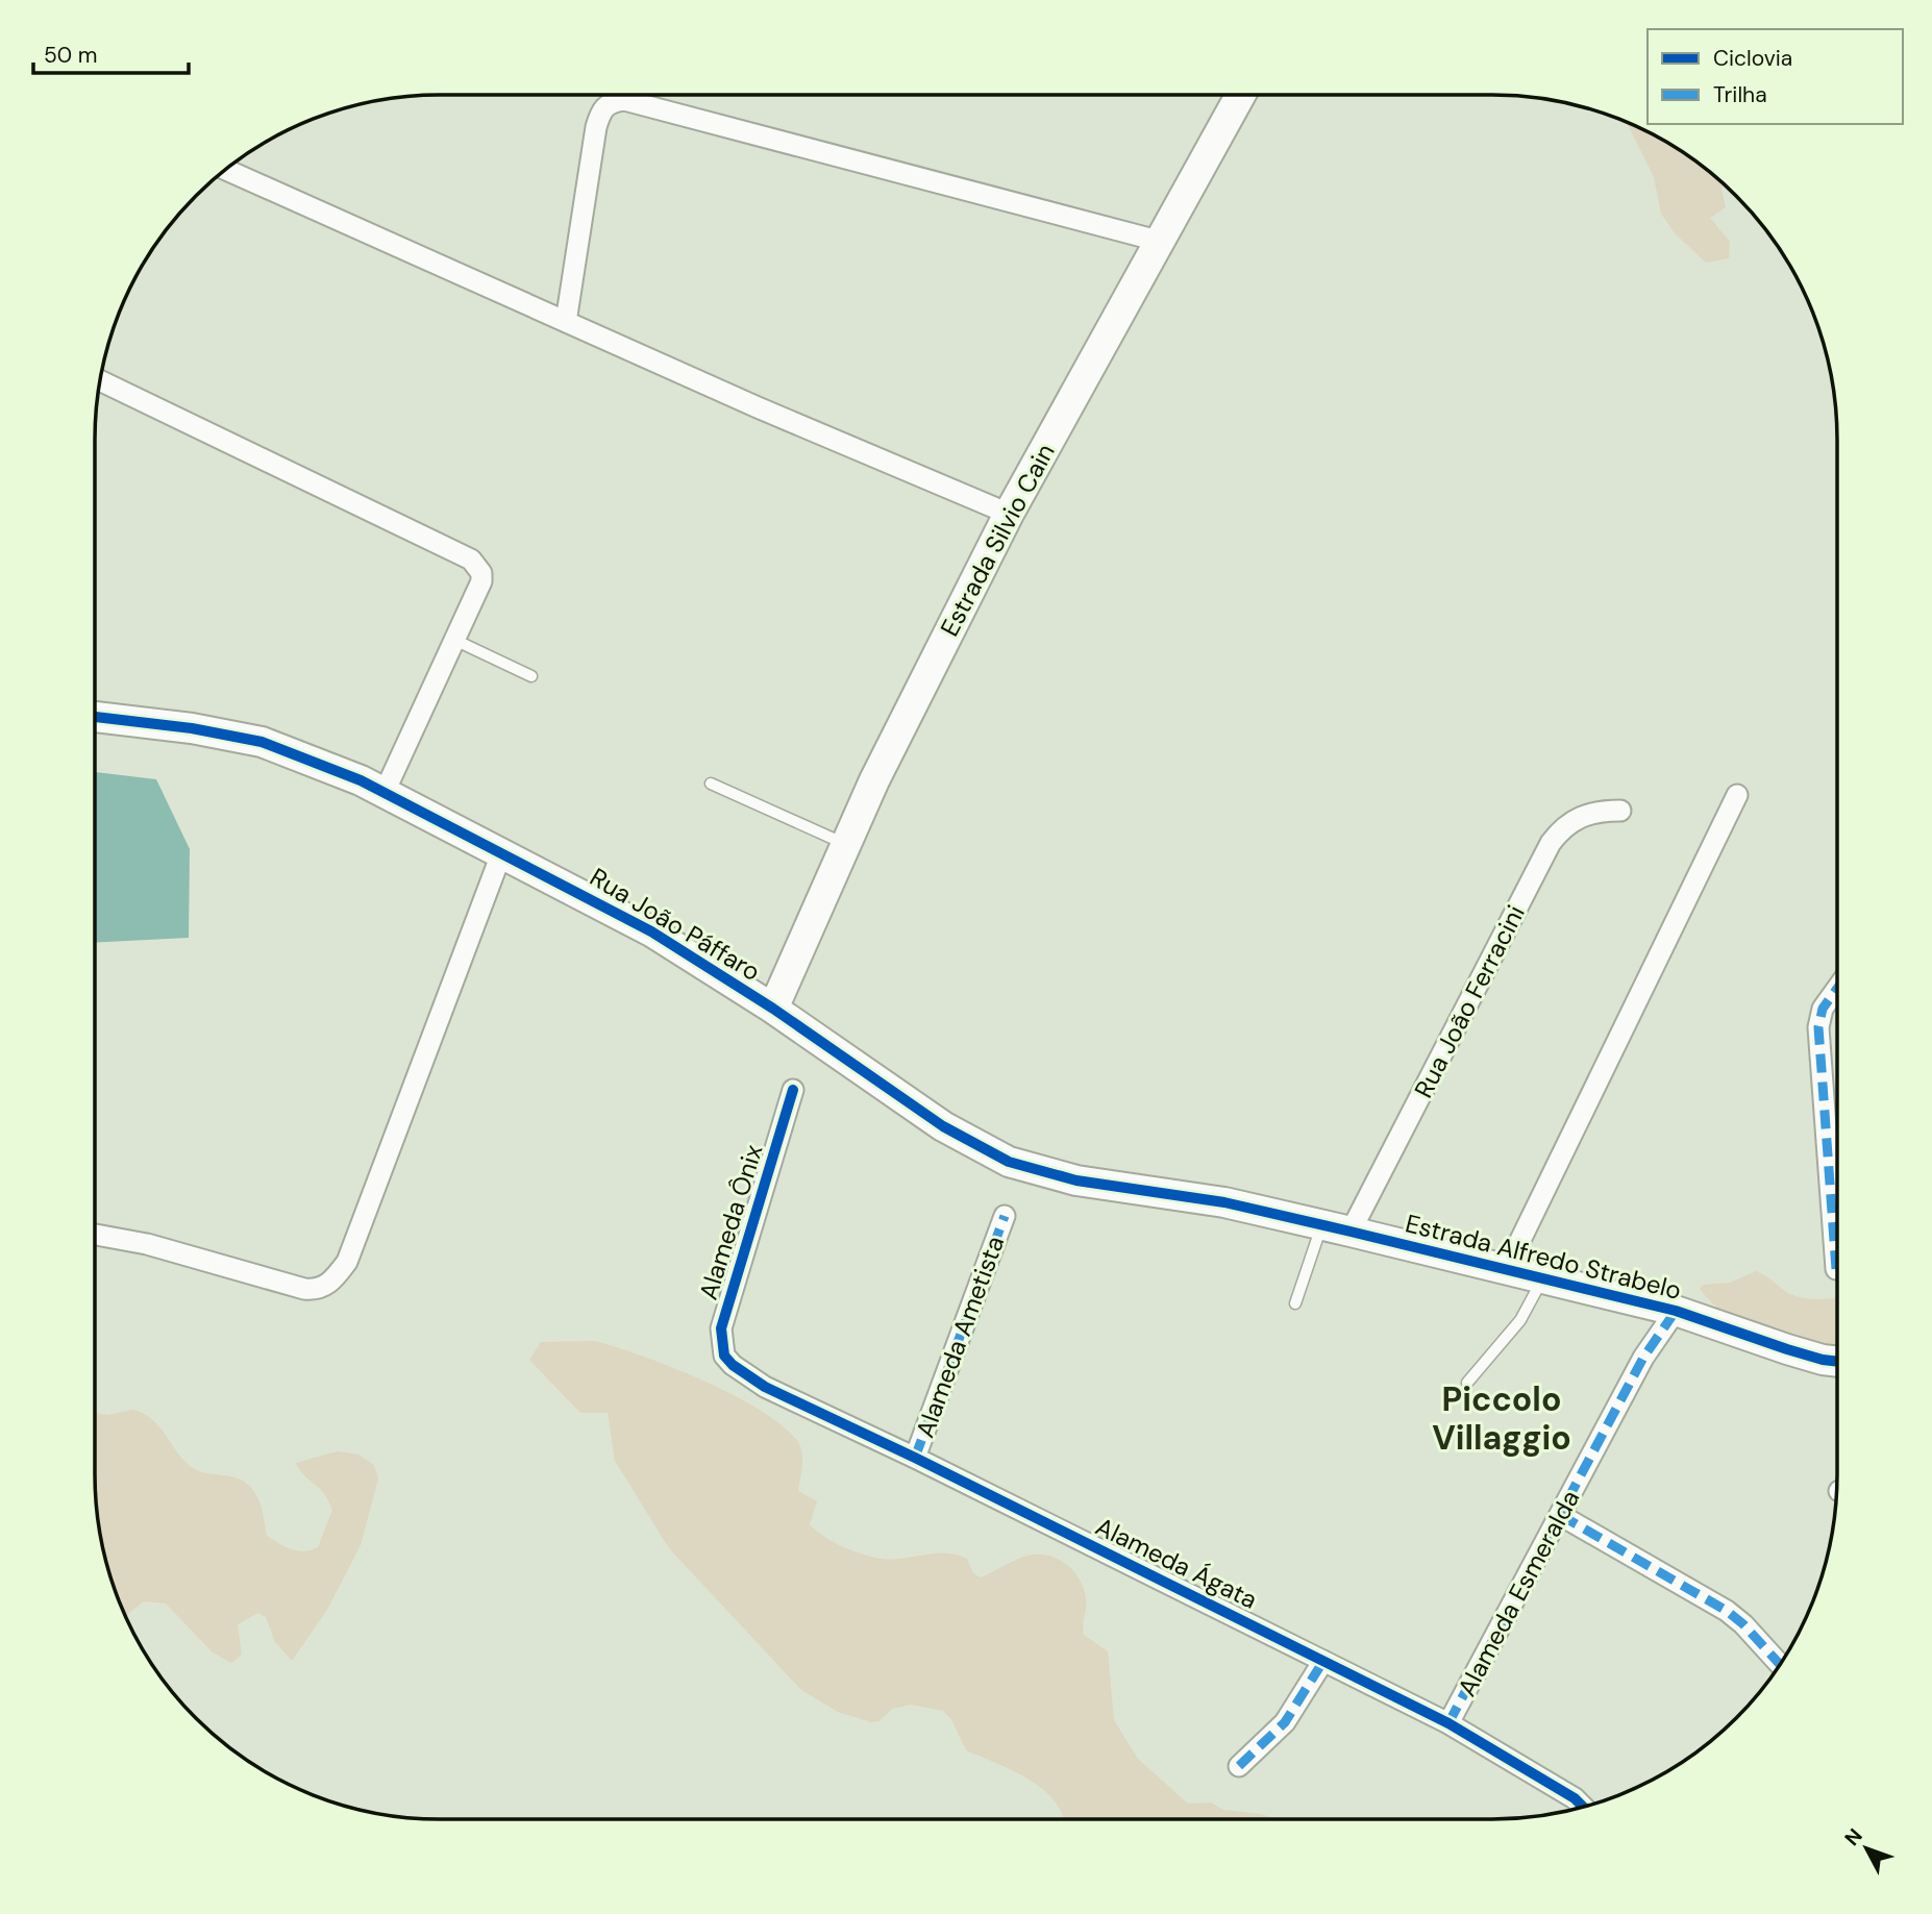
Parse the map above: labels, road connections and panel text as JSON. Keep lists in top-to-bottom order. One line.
{"streets":{"street":["Estrada Silvio Cain","Rua João Páffaro","Rua João Ferracini","Alameda Ônix","Estrada Alfredo Strabelo","Alameda Ametista","Alameda Ágata","Alameda Esmeralda"]},"crossings":[["Estrada Silvio Cain","Rua João Páffaro"],["Rua João Páffaro","Estrada Alfredo Strabelo"],["Rua João Ferracini","Estrada Alfredo Strabelo"],["Alameda Ônix","Alameda Ágata"],["Estrada Alfredo Strabelo","Alameda Esmeralda"],["Alameda Ametista","Alameda Ágata"],["Alameda Ágata","Alameda Esmeralda"]],"districts":["Piccolo Villaggio"],"legend":["Ciclovia","Trilha"],"scale_bar":"50 m","north":"top left"}
